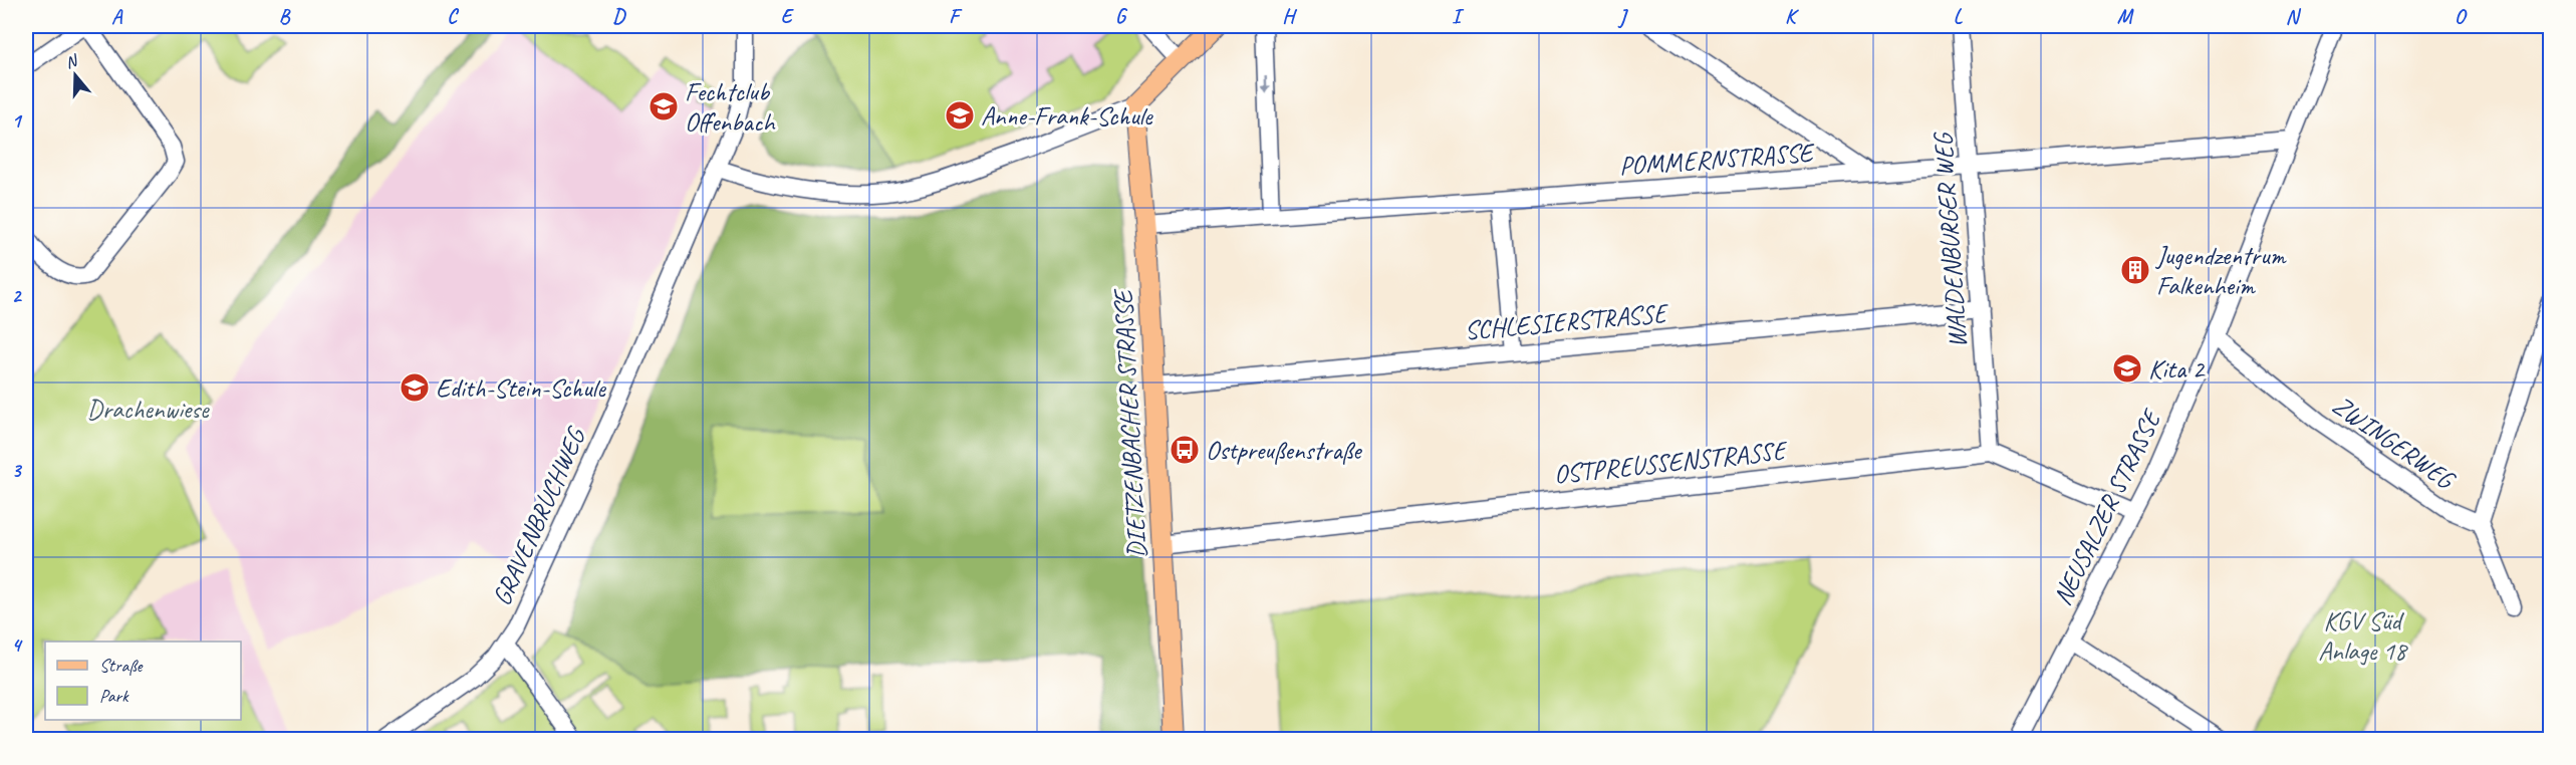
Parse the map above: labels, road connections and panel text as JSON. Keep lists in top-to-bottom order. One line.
{"streets":{"main road":["DIETZENBACHER STRASSE"],"street":["POMMERNSTRASSE","WALDENBURGER WEG","SCHLESIERSTRASSE","ZWINGERWEG","OSTPREUSSENSTRASSE","NEUSALZER STRASSE","GRAVENBRUCHWEG"]},"crossings":[["POMMERNSTRASSE","WALDENBURGER WEG"],["POMMERNSTRASSE","DIETZENBACHER STRASSE"],["POMMERNSTRASSE","NEUSALZER STRASSE"],["WALDENBURGER WEG","SCHLESIERSTRASSE"],["WALDENBURGER WEG","OSTPREUSSENSTRASSE"],["SCHLESIERSTRASSE","DIETZENBACHER STRASSE"],["DIETZENBACHER STRASSE","OSTPREUSSENSTRASSE"],["ZWINGERWEG","NEUSALZER STRASSE"],["OSTPREUSSENSTRASSE","NEUSALZER STRASSE"]],"parks":["Drachenwiese","KGV Süd Anlage 18"],"places":{"school or university":["Fechtclub Offenbach","Anne-Frank-Schule","Kita 2","Edith-Stein-Schule"],"building":["Jugendzentrum Falkenheim"],"bus stop":["Ostpreußenstraße"]},"legend":["Straße","Park"],"north":"top","grid":{"columns":["A","B","C","D","E","F","G","H","I","J","K","L","M","N","O"],"rows":["1","2","3","4"]}}
